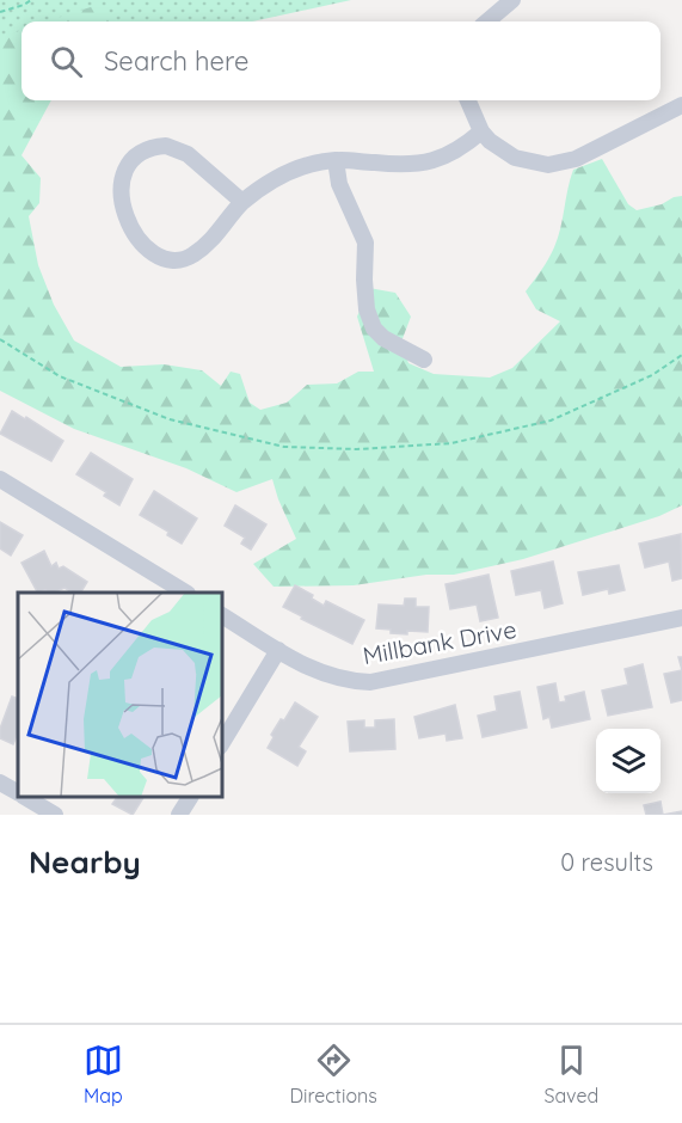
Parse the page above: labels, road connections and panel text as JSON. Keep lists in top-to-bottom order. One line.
{"streets":{"street":["Millbank Drive"]},"page":{"search":"Search here","heading":["Nearby","0 results"],"nav":["Map","Directions","Saved"]}}
